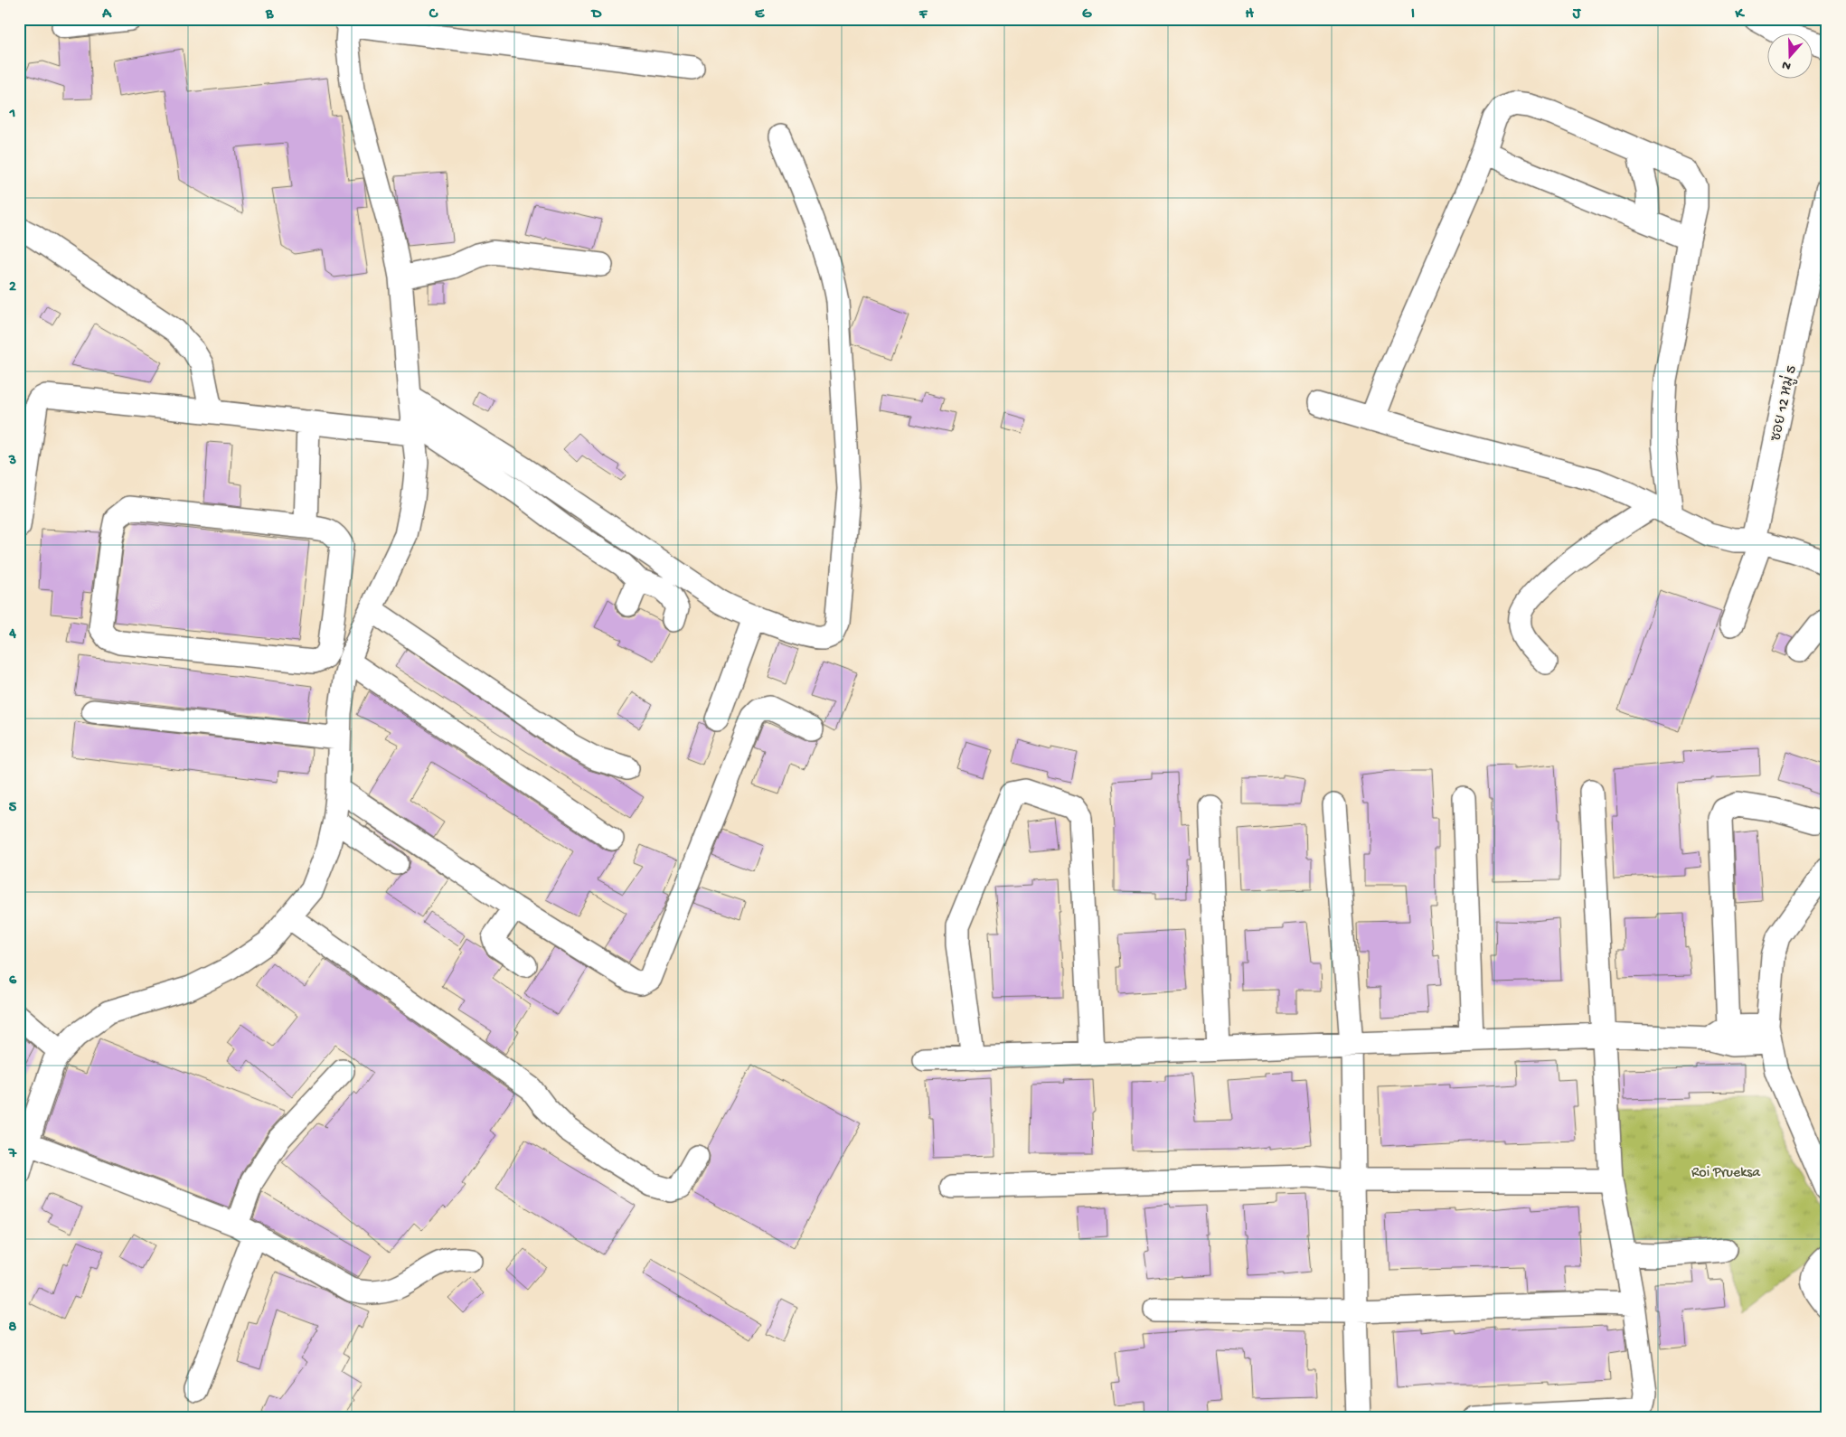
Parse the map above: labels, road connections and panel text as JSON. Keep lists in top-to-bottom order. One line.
{"streets":{"street":["ซอย 12 หมู่ 5"]},"parks":["Roi Prueksa"],"north":"bottom","grid":{"columns":["A","B","C","D","E","F","G","H","I","J","K"],"rows":["1","2","3","4","5","6","7","8"]}}
